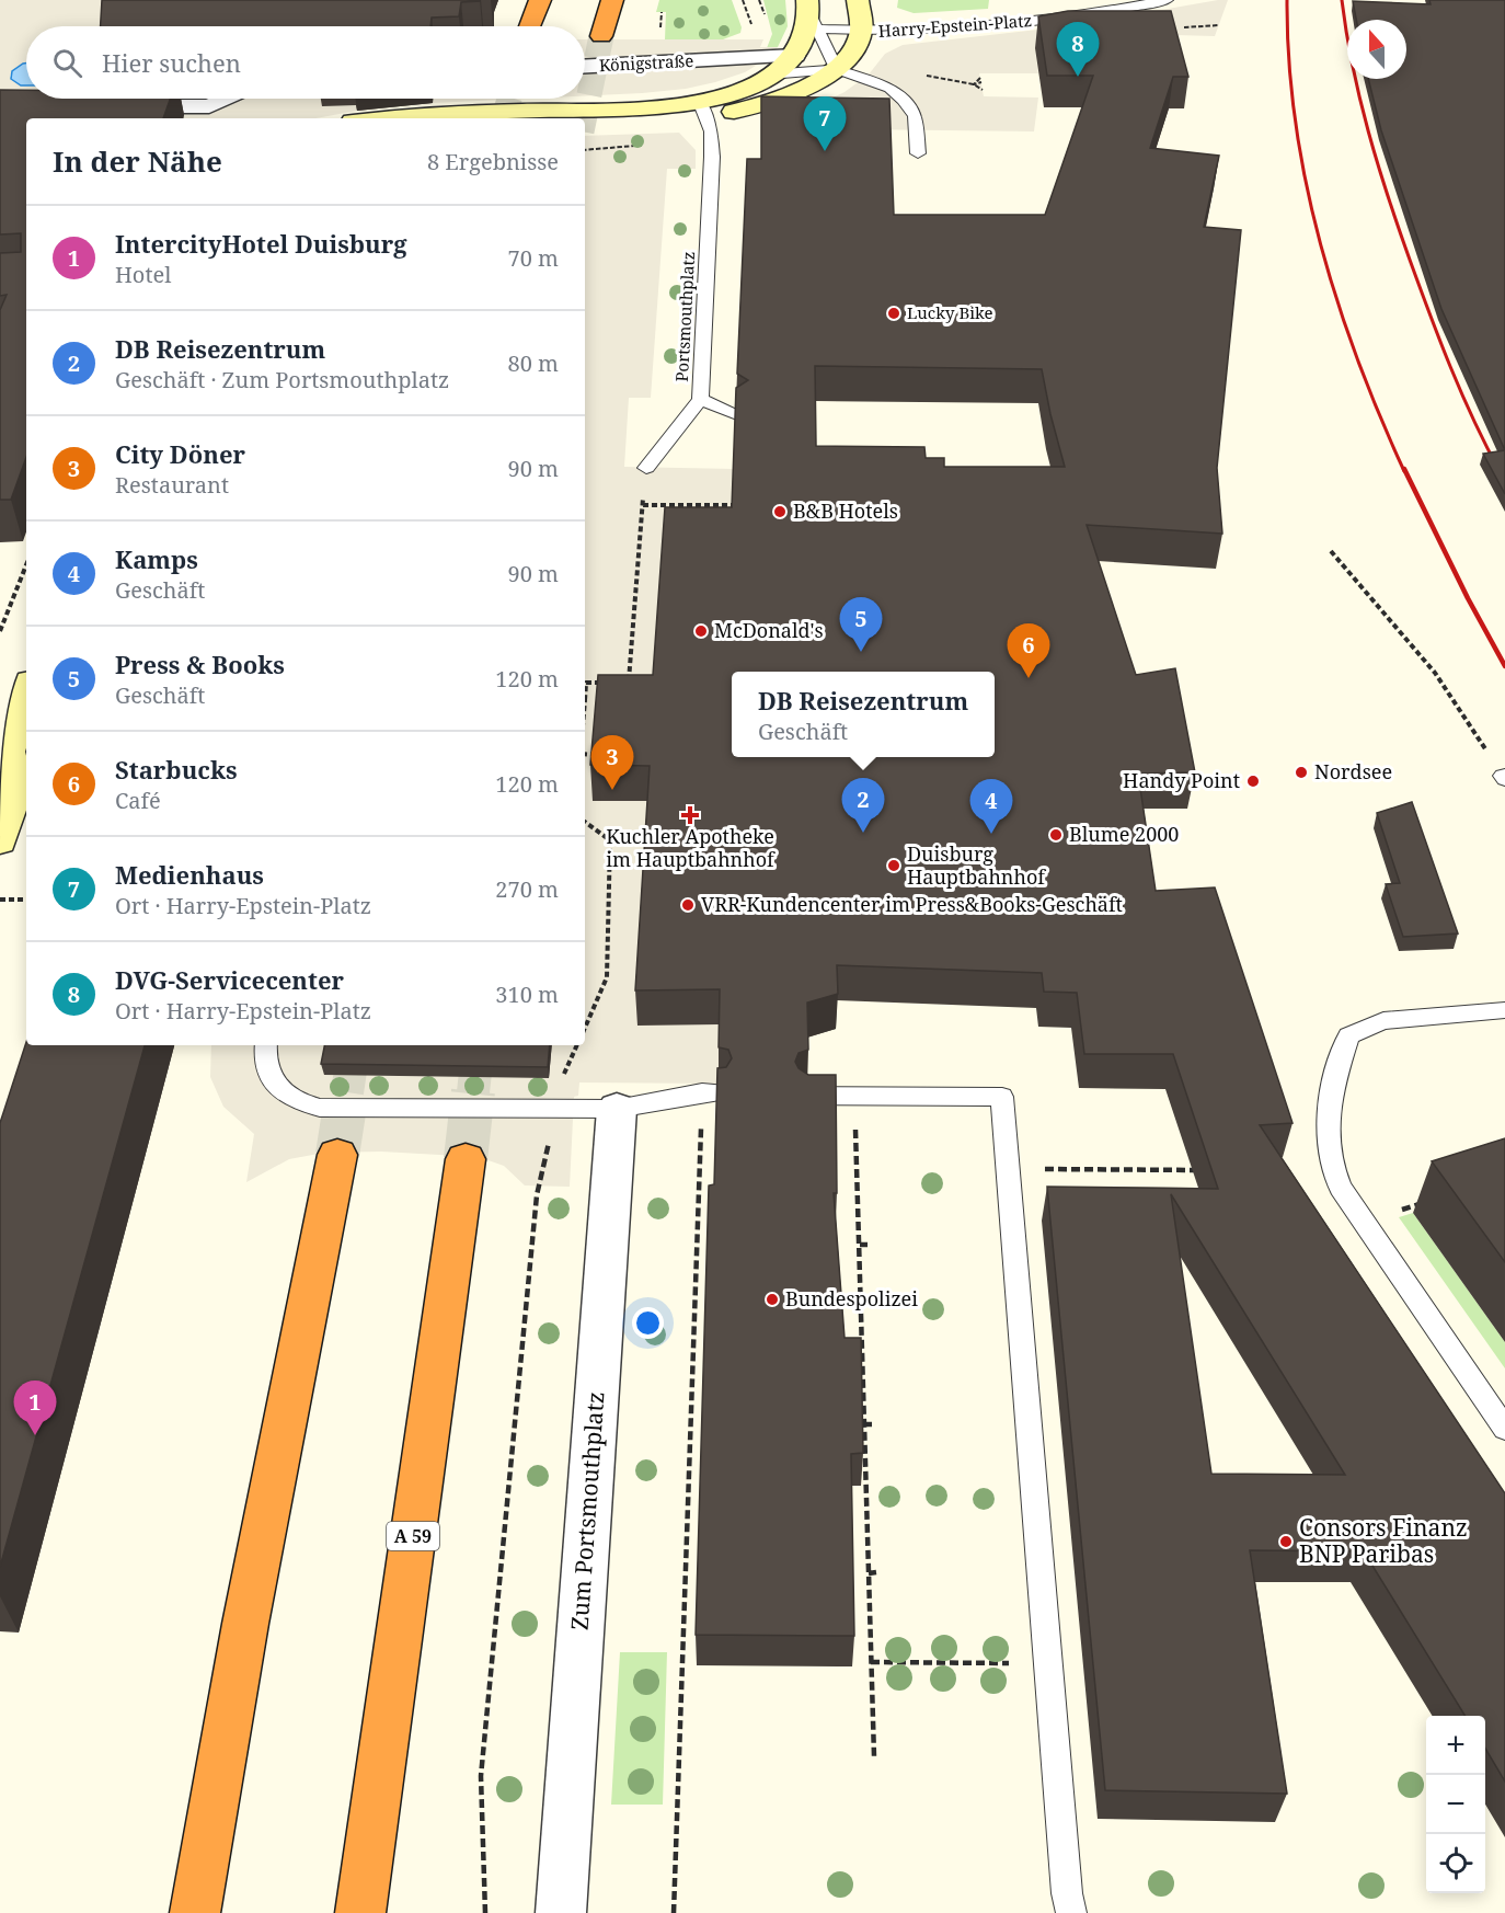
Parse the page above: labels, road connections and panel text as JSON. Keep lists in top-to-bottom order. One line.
{"streets":{"highway":["A 59"],"main road":["Harry-Epstein-Platz"],"street":["Königstraße","Zum Portsmouthplatz"],"lane":["Portsmouthplatz"]},"crossings":[["Harry-Epstein-Platz","Portsmouthplatz"]],"places":{"other":["Lucky Bike","B&B Hotels","McDonald's","Nordsee","Handy Point","Blume 2000","Duisburg Hauptbahnhof","VRR-Kundencenter im Press&Books-Geschäft","Bundespolizei","Consors Finanz BNP Paribas"],"health":["Kuchler Apotheke im Hauptbahnhof"]},"north":"top","page":{"pins":["8","7","5","6","3","2","4","1"],"search":"Hier suchen","heading":["In der Nähe","8 Ergebnisse"],"list":[{"mark":"1","name":"IntercityHotel Duisburg","note":"Hotel","value":"70 m"},{"mark":"2","name":"DB Reisezentrum","note":"Geschäft · Zum Portsmouthplatz","value":"80 m"},{"mark":"3","name":"City Döner","note":"Restaurant","value":"90 m"},{"mark":"4","name":"Kamps","note":"Geschäft","value":"90 m"},{"mark":"5","name":"Press & Books","note":"Geschäft","value":"120 m"},{"mark":"6","name":"Starbucks","note":"Café","value":"120 m"},{"mark":"7","name":"Medienhaus","note":"Ort · Harry-Epstein-Platz","value":"270 m"},{"mark":"8","name":"DVG-Servicecenter","note":"Ort · Harry-Epstein-Platz","value":"310 m"}],"popup":["DB Reisezentrum","Geschäft"],"map_buttons":["+","−"]}}
